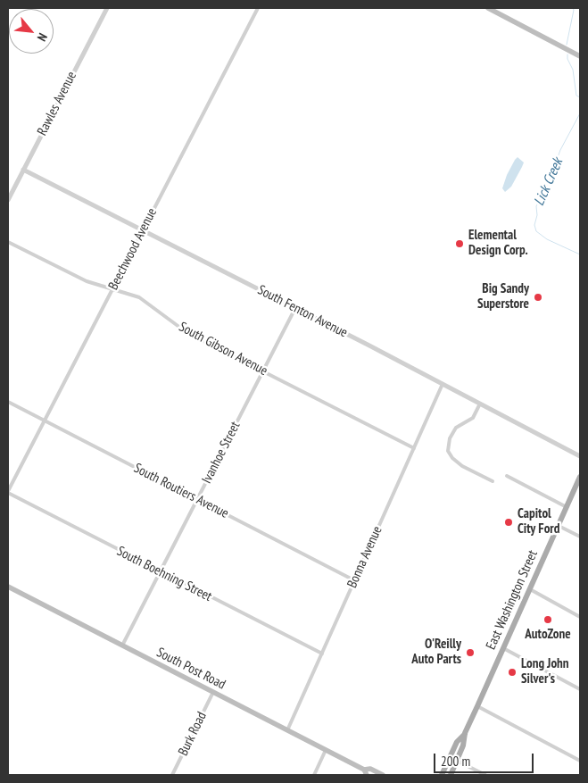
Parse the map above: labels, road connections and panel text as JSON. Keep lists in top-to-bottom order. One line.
{"streets":{"main road":["East Washington Street","South Post Road"],"street":["Rawles Avenue","Beechwood Avenue","South Fenton Avenue","South Gibson Avenue","Ivanhoe Street","South Routiers Avenue","Bonna Avenue","South Boehning Street","Burk Road"]},"crossings":[["Rawles Avenue","South Fenton Avenue"],["Beechwood Avenue","South Fenton Avenue"],["Beechwood Avenue","South Gibson Avenue"],["Beechwood Avenue","South Routiers Avenue"],["Beechwood Avenue","South Boehning Street"],["South Fenton Avenue","Ivanhoe Street"],["South Fenton Avenue","Bonna Avenue"],["South Gibson Avenue","Ivanhoe Street"],["South Gibson Avenue","Bonna Avenue"],["Ivanhoe Street","South Routiers Avenue"],["Ivanhoe Street","South Boehning Street"],["Ivanhoe Street","South Post Road"],["South Routiers Avenue","Bonna Avenue"],["Bonna Avenue","South Boehning Street"],["Bonna Avenue","South Post Road"],["South Post Road","Burk Road"]],"water":["Lick Creek"],"places":["Elemental Design Corp.","Big Sandy Superstore","Capitol City Ford","AutoZone","O'Reilly Auto Parts","Long John Silver's"],"scale_bar":"200 m","north":"bottom right"}
